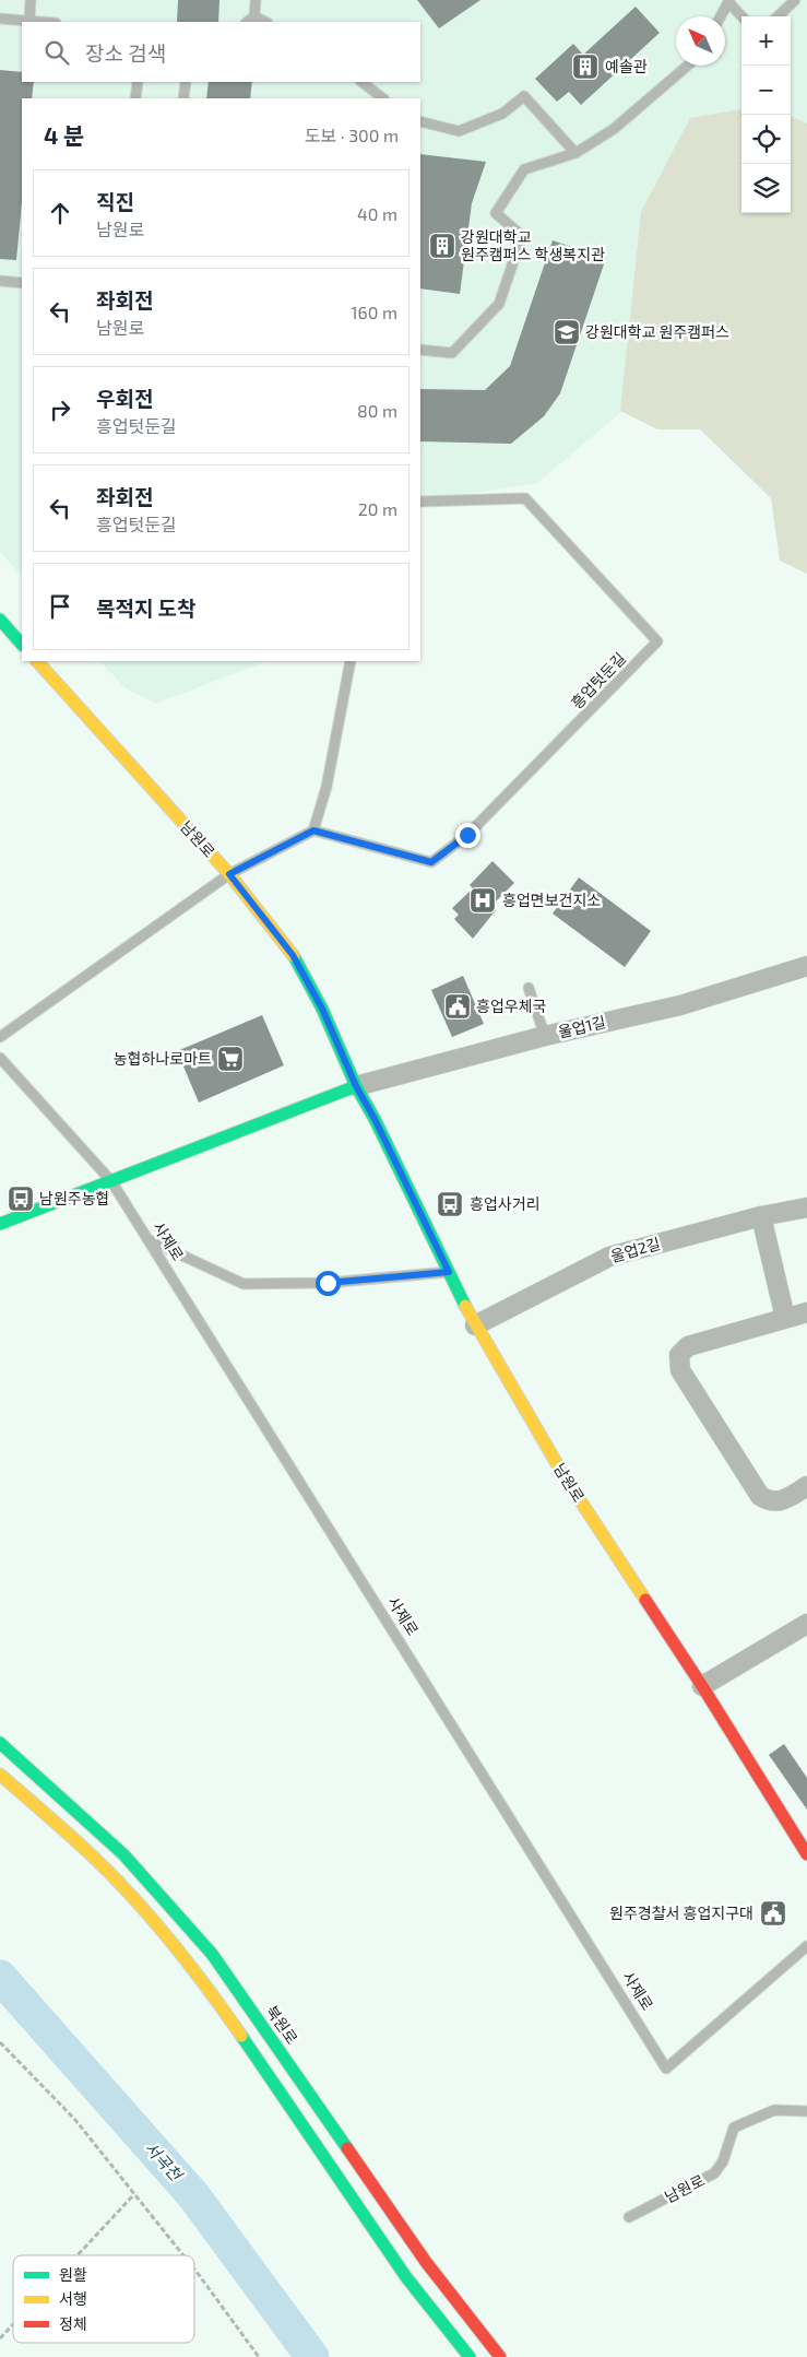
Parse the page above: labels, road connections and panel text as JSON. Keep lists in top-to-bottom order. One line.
{"streets":{"street":["남원로","울업1길","울업2길","북원로"],"lane":["흥업텃둔길","사제로"]},"crossings":[["남원로","울업1길"],["남원로","울업2길"]],"water":["서곡천"],"places":{"building":["예솔관","강원대학교 원주캠퍼스 학생복지관"],"school or university":["강원대학교 원주캠퍼스"],"hospital":["흥업면보건지소"],"public building":["흥업우체국","원주경찰서 흥업지구대"],"supermarket":["농협하나로마트"],"bus stop":["남원주농협","흥업사거리"]},"legend":["원활","서행","정체"],"north":"top left","page":{"map_buttons":["+","−"],"search":"장소 검색","heading":["4 분","도보 · 300 m"],"list":[["직진","남원로","40 m"],["좌회전","남원로","160 m"],["우회전","흥업텃둔길","80 m"],["좌회전","흥업텃둔길","20 m"],"목적지 도착"]}}
